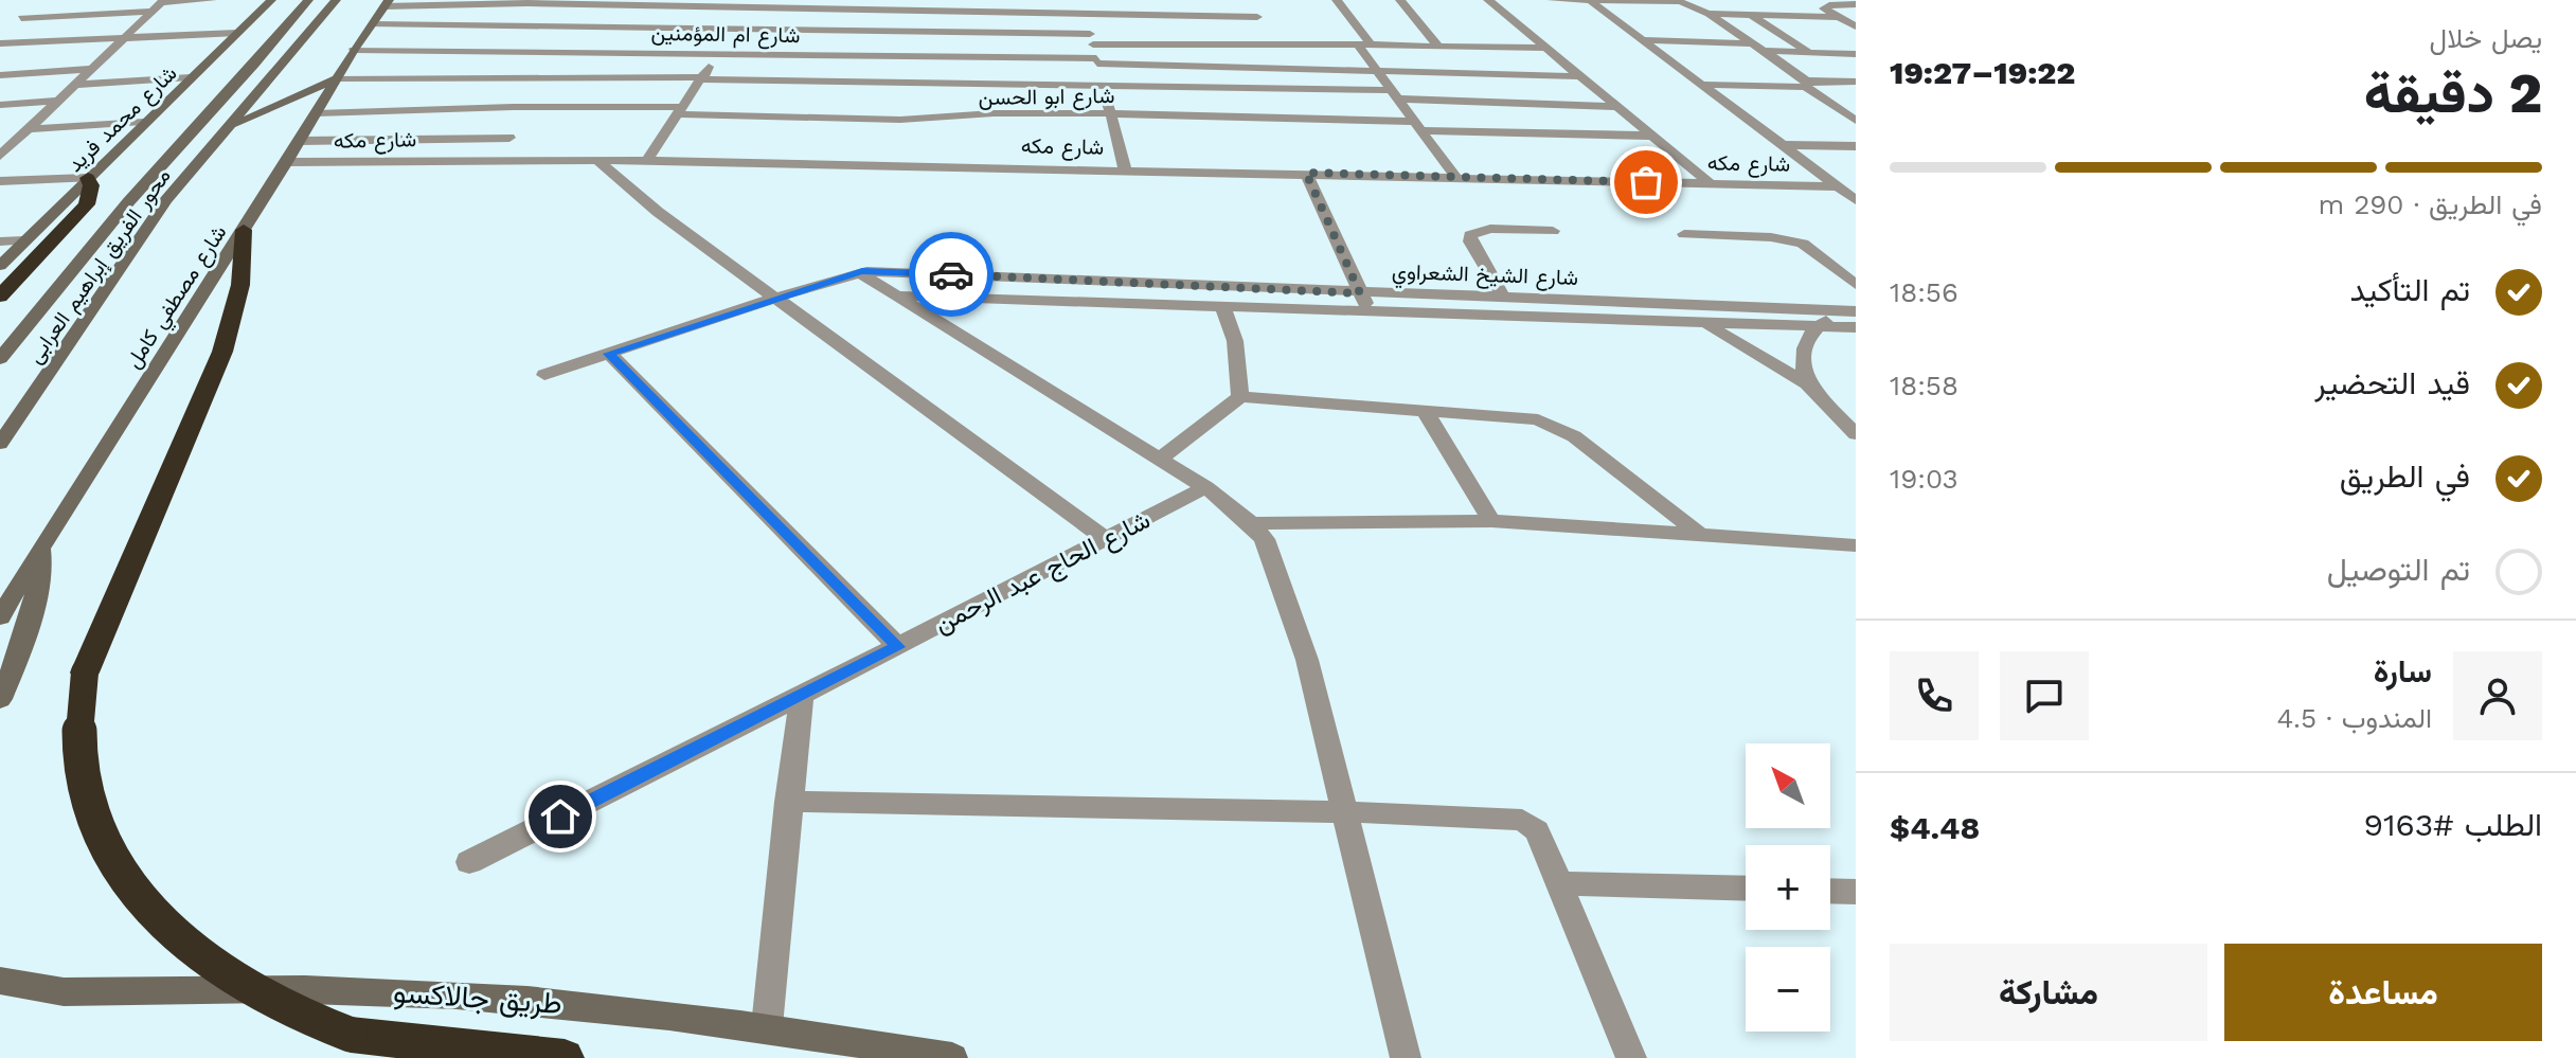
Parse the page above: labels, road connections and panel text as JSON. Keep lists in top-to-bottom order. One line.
{"streets":{"street":["شارع ام المؤمنين","شارع ابو الحسن","شارع محمد فريد","شارع مكه","محور الفريق إبراهيم العرابى","شارع الشيخ الشعراوي","شارع مصطفي كامل","شارع الحاج عبد الرحمن","طريق جالاكسو"]},"crossings":[["شارع ام المؤمنين","شارع مصطفي كامل"],["شارع ابو الحسن","شارع مصطفي كامل"],["شارع محمد فريد","محور الفريق إبراهيم العرابى"],["شارع مكه","شارع مصطفي كامل"]],"north":"top left","page":{"heading":["2 دقيقة","يصل خلال","19:22–19:27"],"panel":["سارة","المندوب · 4.5","الطلب #9163","$4.48"],"bar":"في الطريق · 290 m","list":[["تم التأكيد","18:56"],["قيد التحضير","18:58"],["في الطريق","19:03"],"تم التوصيل"],"map_buttons":["+","−"],"buttons":["مساعدة","مشاركة"]}}
